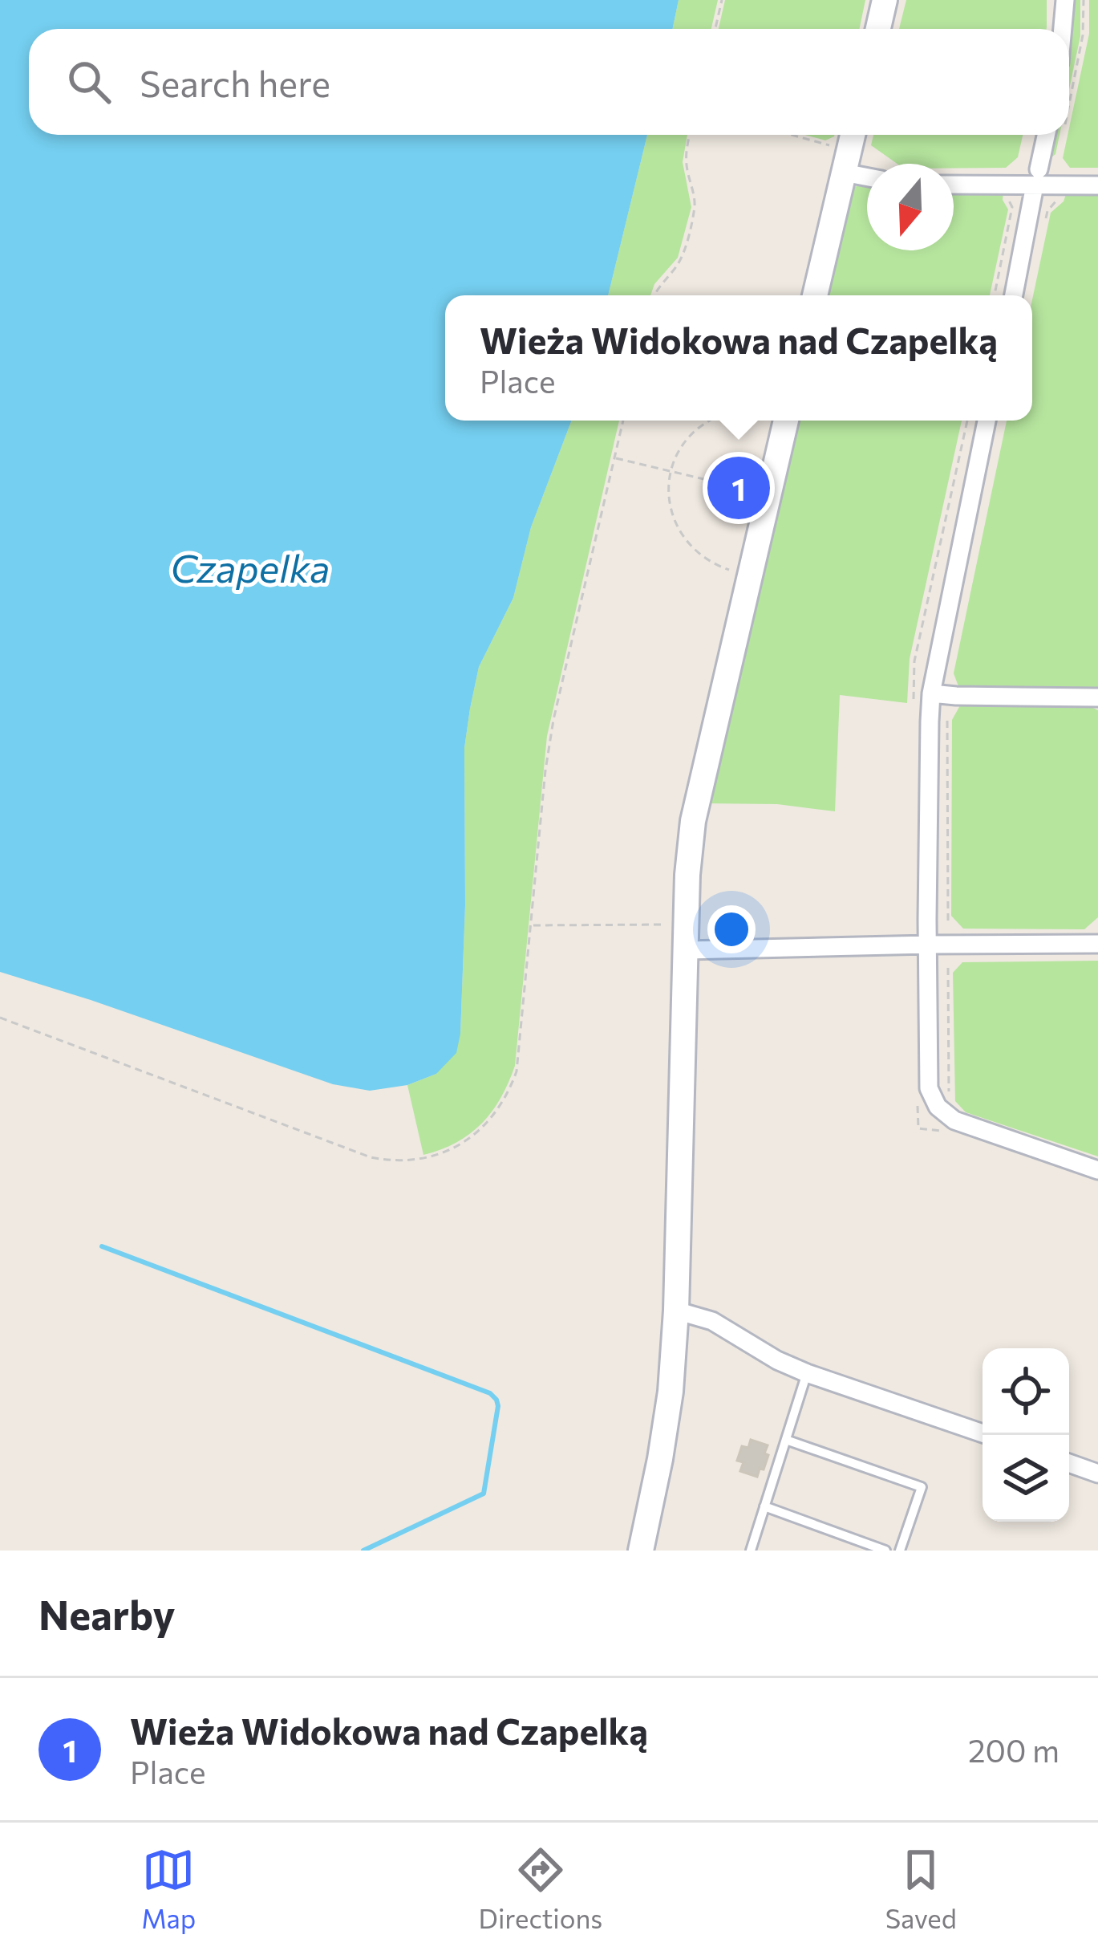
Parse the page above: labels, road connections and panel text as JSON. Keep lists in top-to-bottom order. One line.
{"water":["Czapelka"],"north":"bottom","page":{"search":"Search here","popup":["Wieża Widokowa nad Czapelką","Place"],"pins":"1","heading":"Nearby","list":[{"mark":"1","name":"Wieża Widokowa nad Czapelką","note":"Place","value":"200 m"}],"nav":["Map","Directions","Saved"]}}
